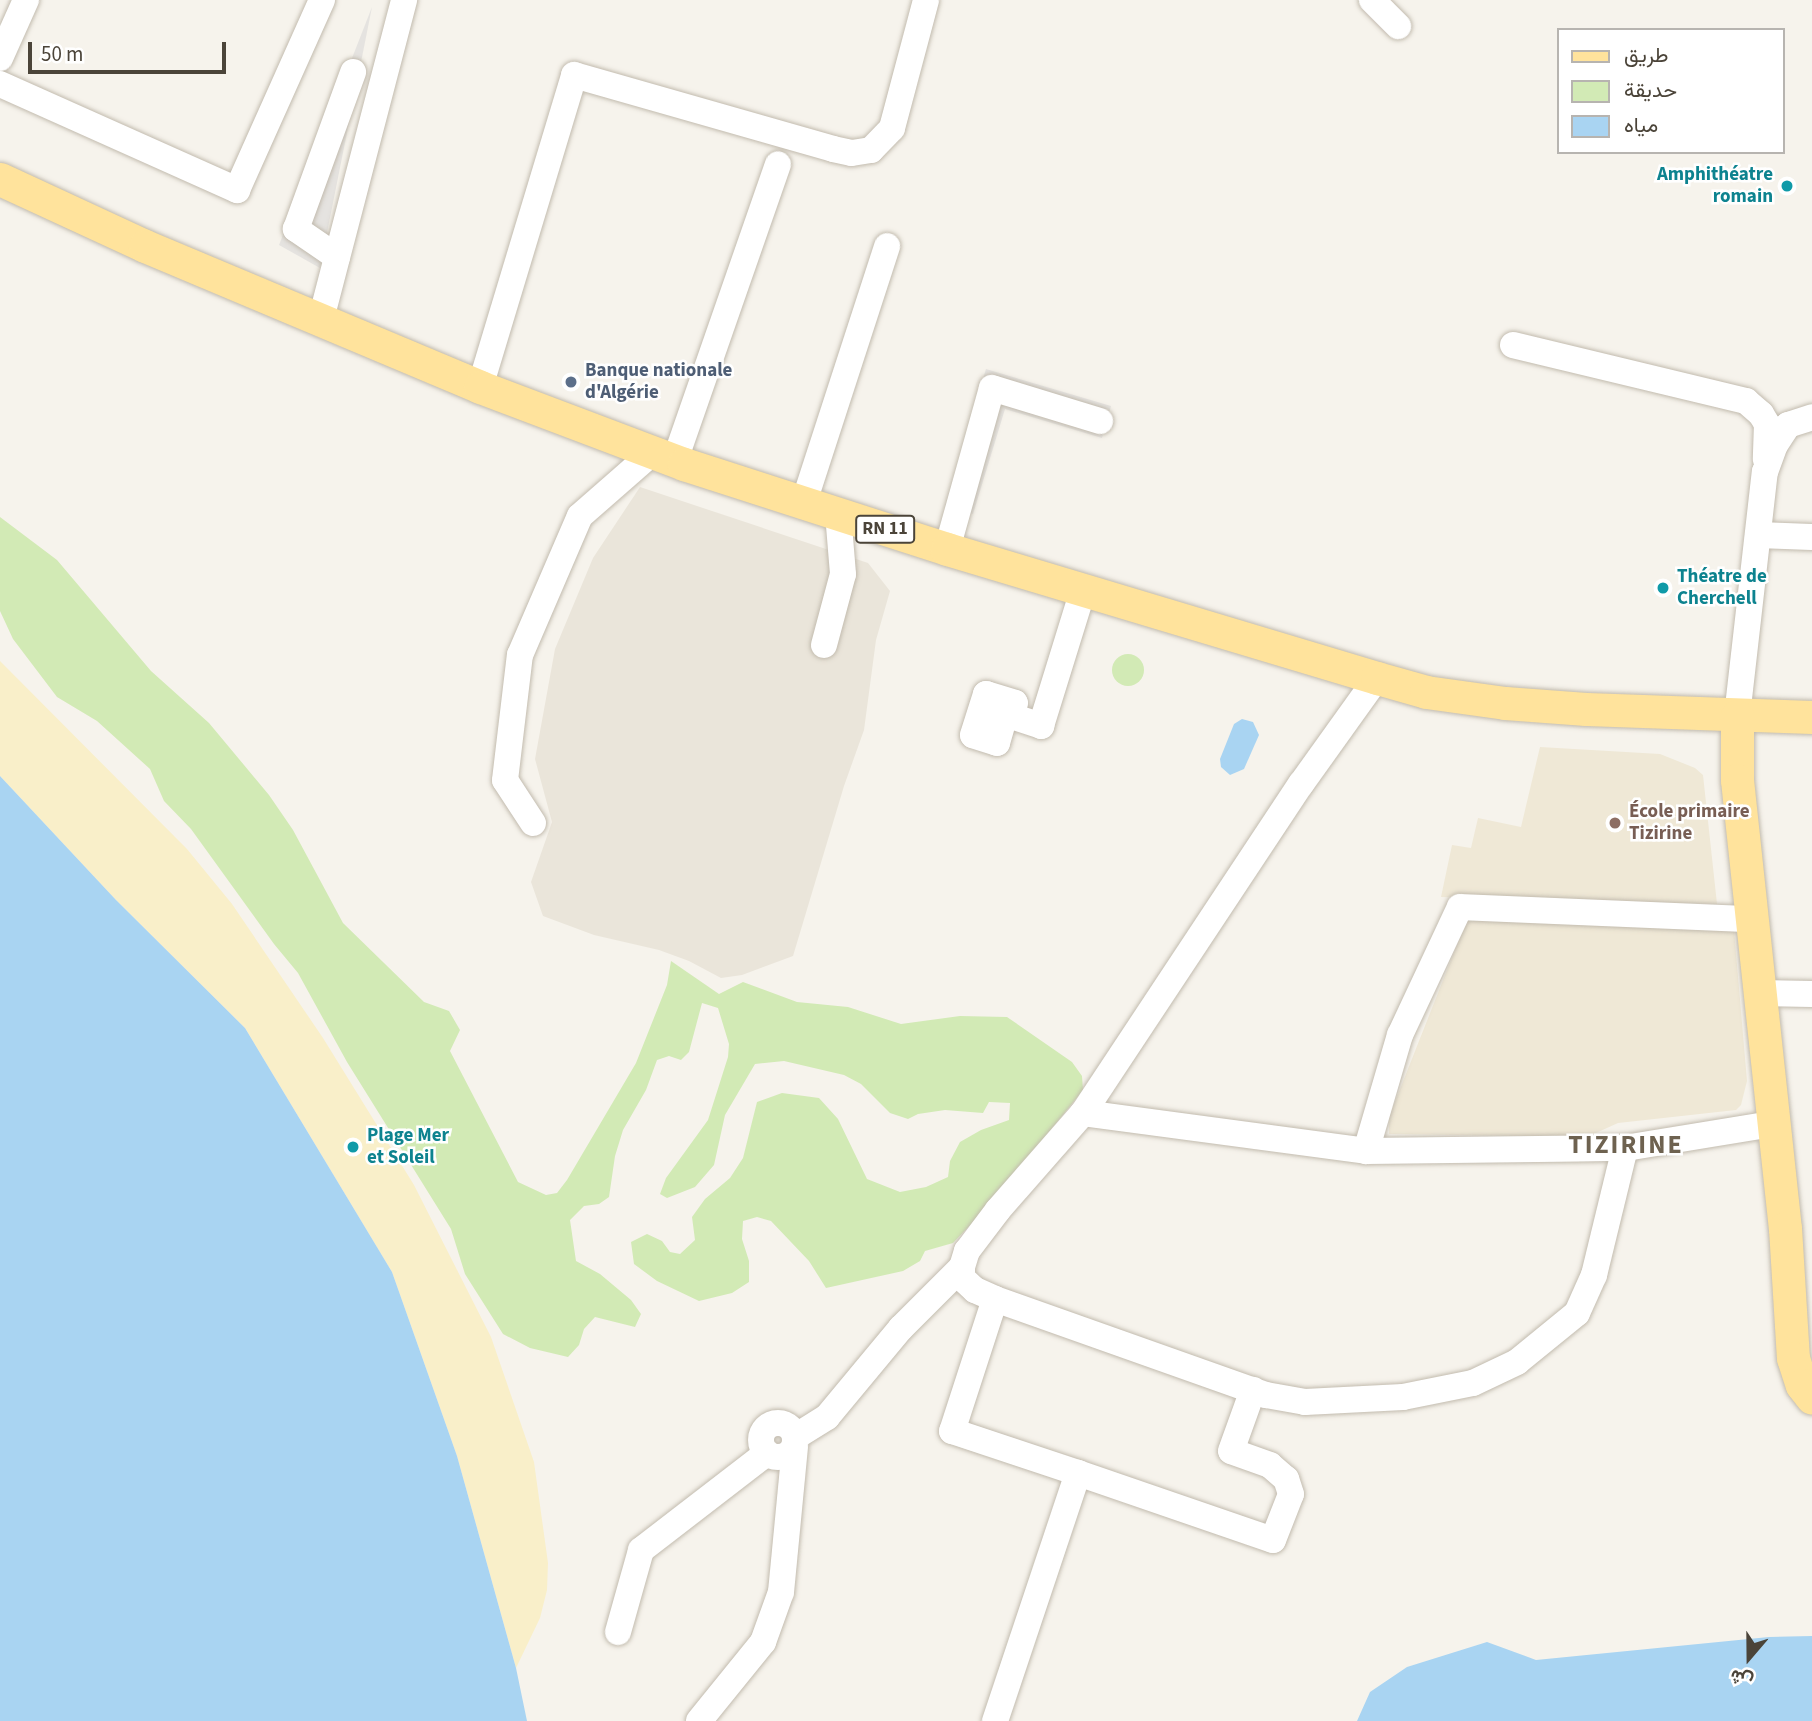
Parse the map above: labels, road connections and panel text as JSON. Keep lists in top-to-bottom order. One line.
{"streets":{"main road":["RN 11"]},"districts":["TIZIRINE"],"places":["Amphithéatre romain","Banque nationale d'Algérie","Théatre de Cherchell","École primaire Tizirine","Plage Mer et Soleil"],"legend":["طريق","حديقة","مياه"],"scale_bar":"50 m","north":"bottom"}
